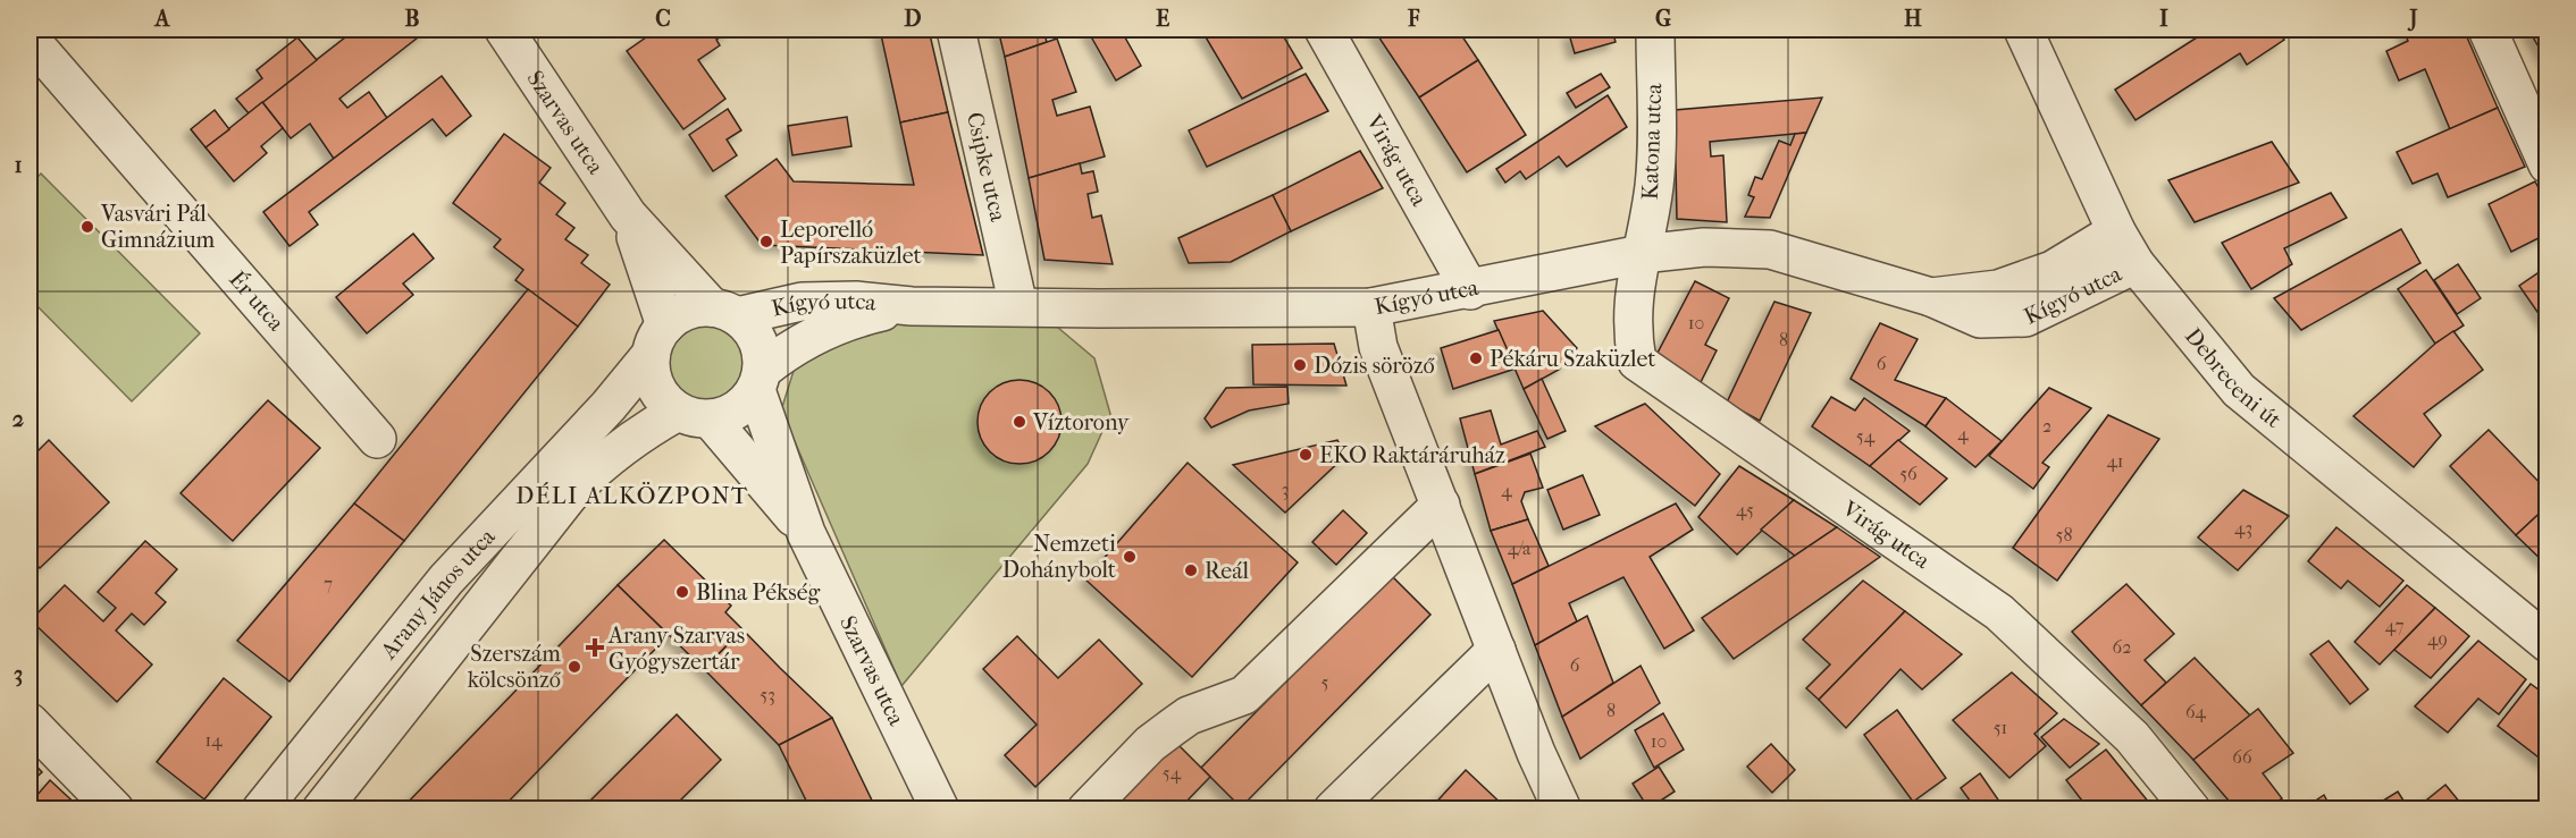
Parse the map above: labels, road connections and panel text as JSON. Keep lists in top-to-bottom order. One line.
{"streets":{"street":["Szarvas utca","Katona utca","Virág utca","Csipke utca","Kígyó utca","Ér utca","Debreceni út","Arany János utca"]},"crossings":[["Szarvas utca","Kígyó utca"],["Szarvas utca","Arany János utca"],["Katona utca","Virág utca"],["Katona utca","Kígyó utca"],["Virág utca","Kígyó utca"],["Csipke utca","Kígyó utca"],["Kígyó utca","Debreceni út"],["Kígyó utca","Arany János utca"]],"districts":["DÉLI ALKÖZPONT"],"places":{"other":["Vasvári Pál Gimnázium","Leporelló Papírszaküzlet","Pékáru Szaküzlet","Dózis söröző","Víztorony","EKO Raktáráruház","Nemzeti Dohánybolt","Reál","Blina Pékség","Szerszám kölcsönző"],"health":["Arany Szarvas Gyógyszertár"]},"house_numbers":["10","8","6","2","4","54","41","56","3","4","45","43","58","4/a","7","47","49","62","6","5","53","8","64","51","14","10","66","54"],"grid":{"columns":["A","B","C","D","E","F","G","H","I","J"],"rows":["1","2","3"]}}
